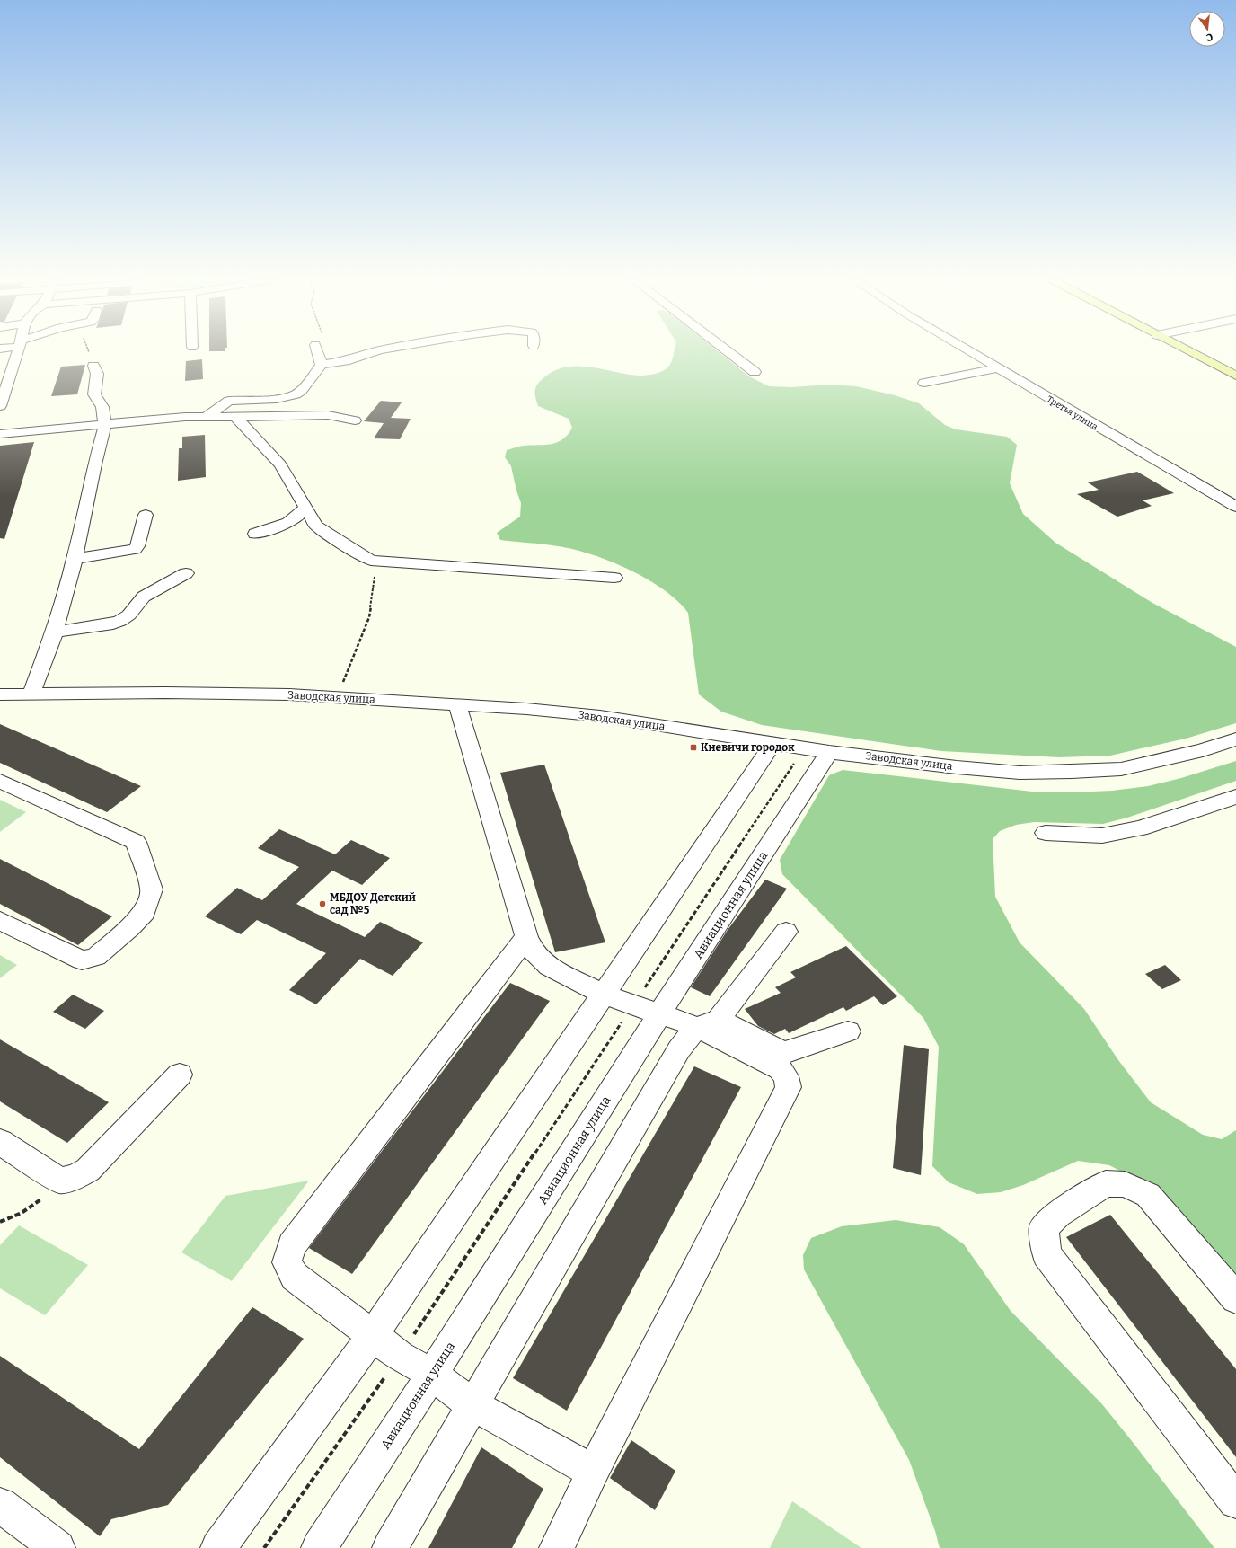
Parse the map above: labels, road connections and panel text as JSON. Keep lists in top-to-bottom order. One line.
{"streets":{"street":["Третья улица","Заводская улица","Авиационная улица"]},"crossings":[["Заводская улица","Авиационная улица"]],"places":{"transit":["Кневичи городок"],"other":["МБДОУ Детский сад №5"]},"north":"bottom"}
